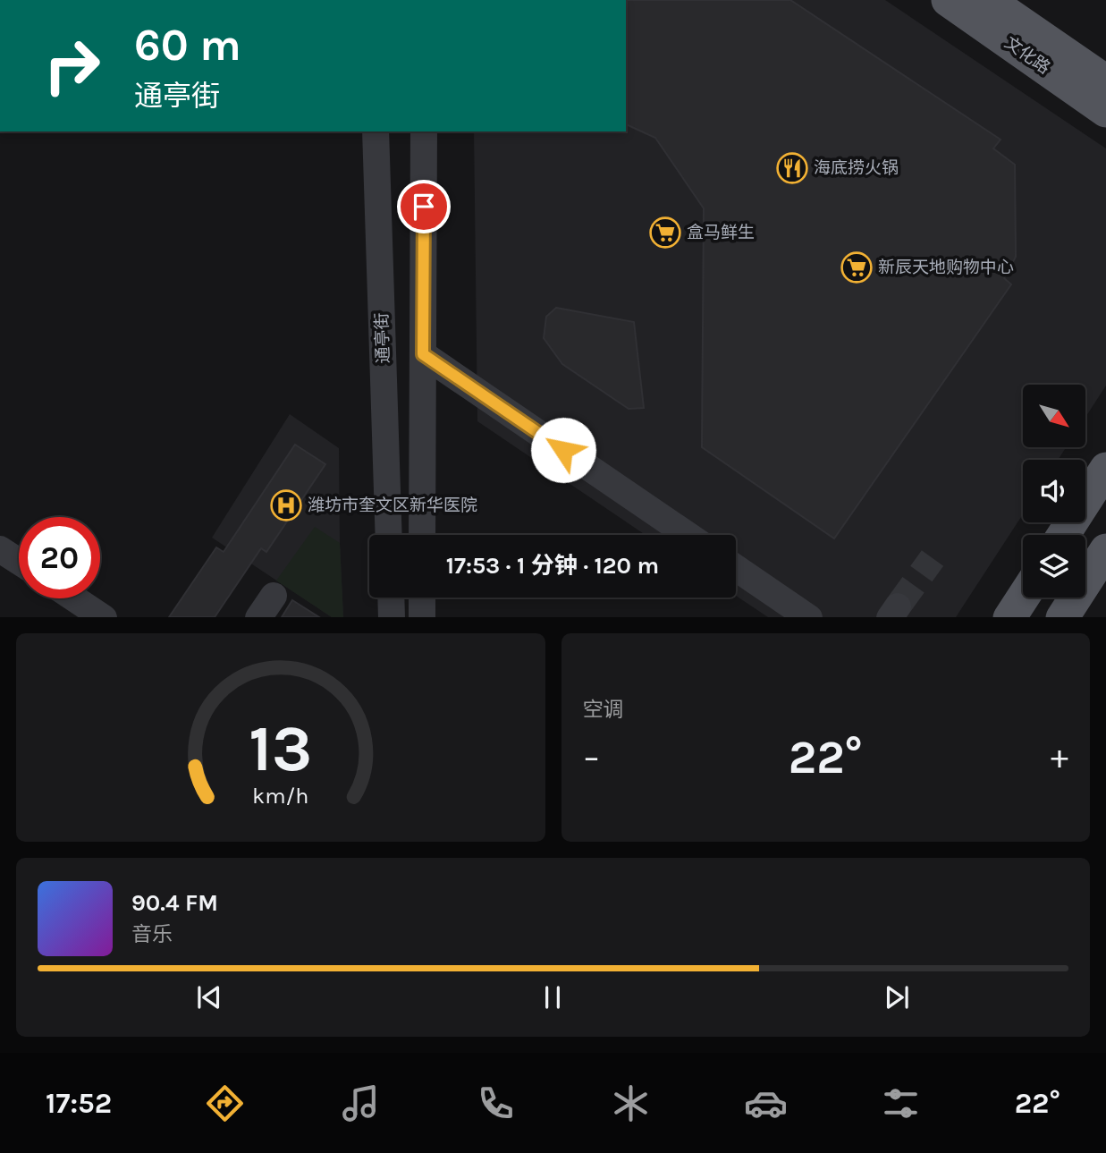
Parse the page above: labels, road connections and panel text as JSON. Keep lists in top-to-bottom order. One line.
{"streets":{"main road":["文化路"],"street":["通亭街"]},"places":{"restaurant":["海底捞火锅"],"supermarket":["盒马鲜生","新辰天地购物中心"],"hospital":["潍坊市奎文区新华医院"]},"north":"bottom right","page":{"turn":["60 m","通亭街"],"limit":"20","trip":"17:53 · 1 分钟 · 120 m","tile":"空调","heat":["−","22°","+"],"song":["90.4 FM","音乐"],"tabs":["17:52","22°"],"gauge":["13","km/h"]}}
